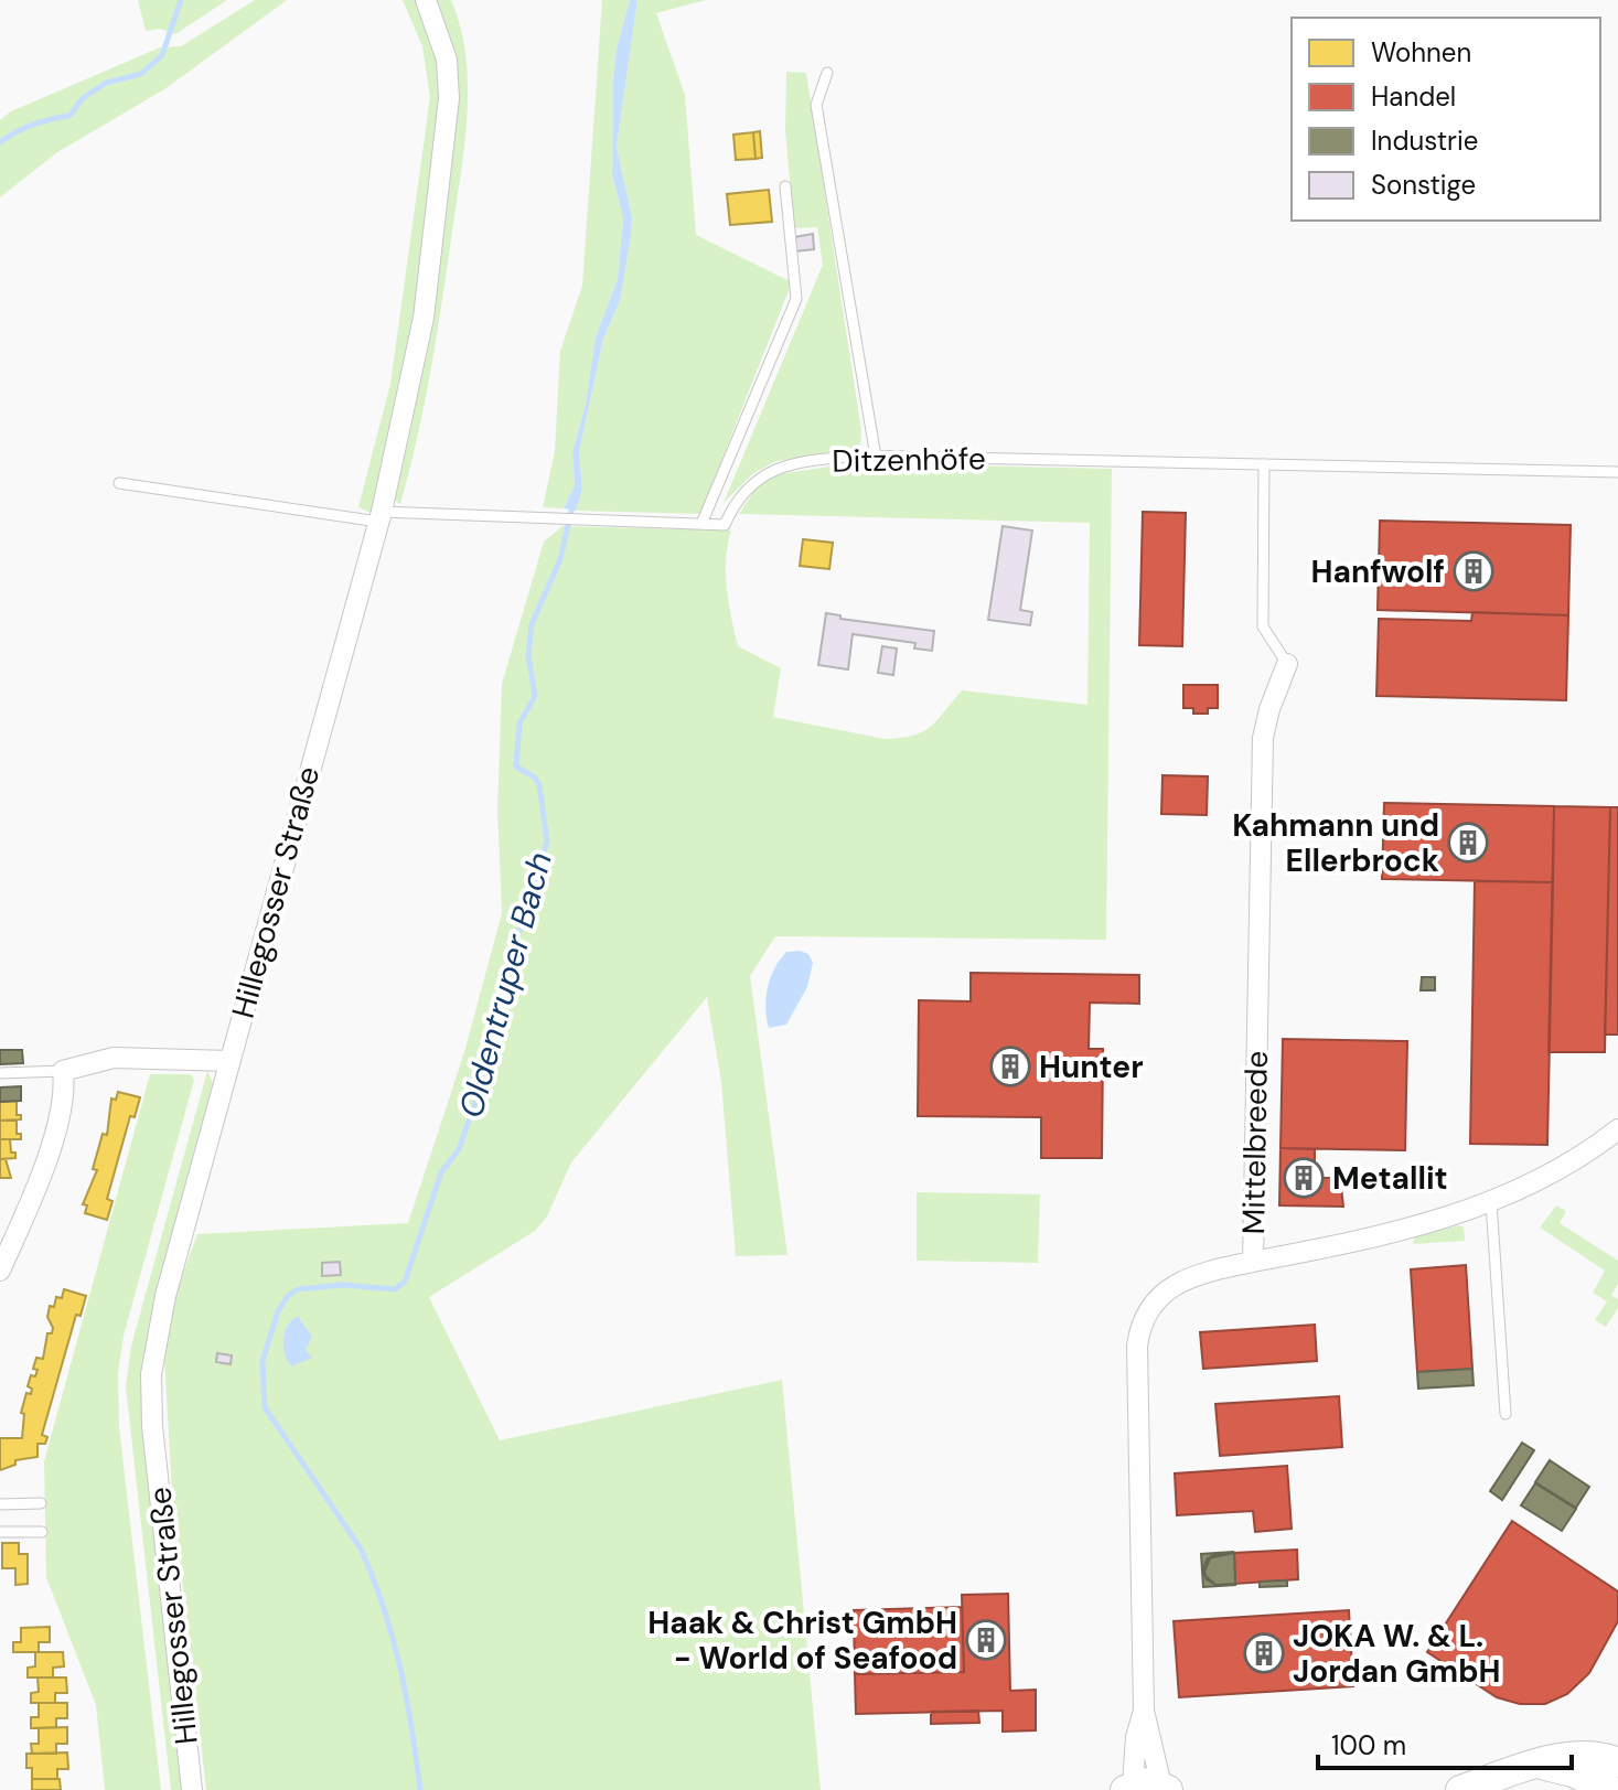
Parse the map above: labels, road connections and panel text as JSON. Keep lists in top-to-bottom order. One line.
{"streets":{"street":["Hillegosser Straße","Mittelbreede"],"lane":["Ditzenhöfe"]},"water":["Oldentruper Bach"],"places":{"building":["Hanfwolf","Kahmann und Ellerbrock","Hunter","Metallit","Haak & Christ GmbH - World of Seafood","JOKA W. & L. Jordan GmbH"]},"legend":["Wohnen","Handel","Industrie","Sonstige"],"scale_bar":"100 m"}
